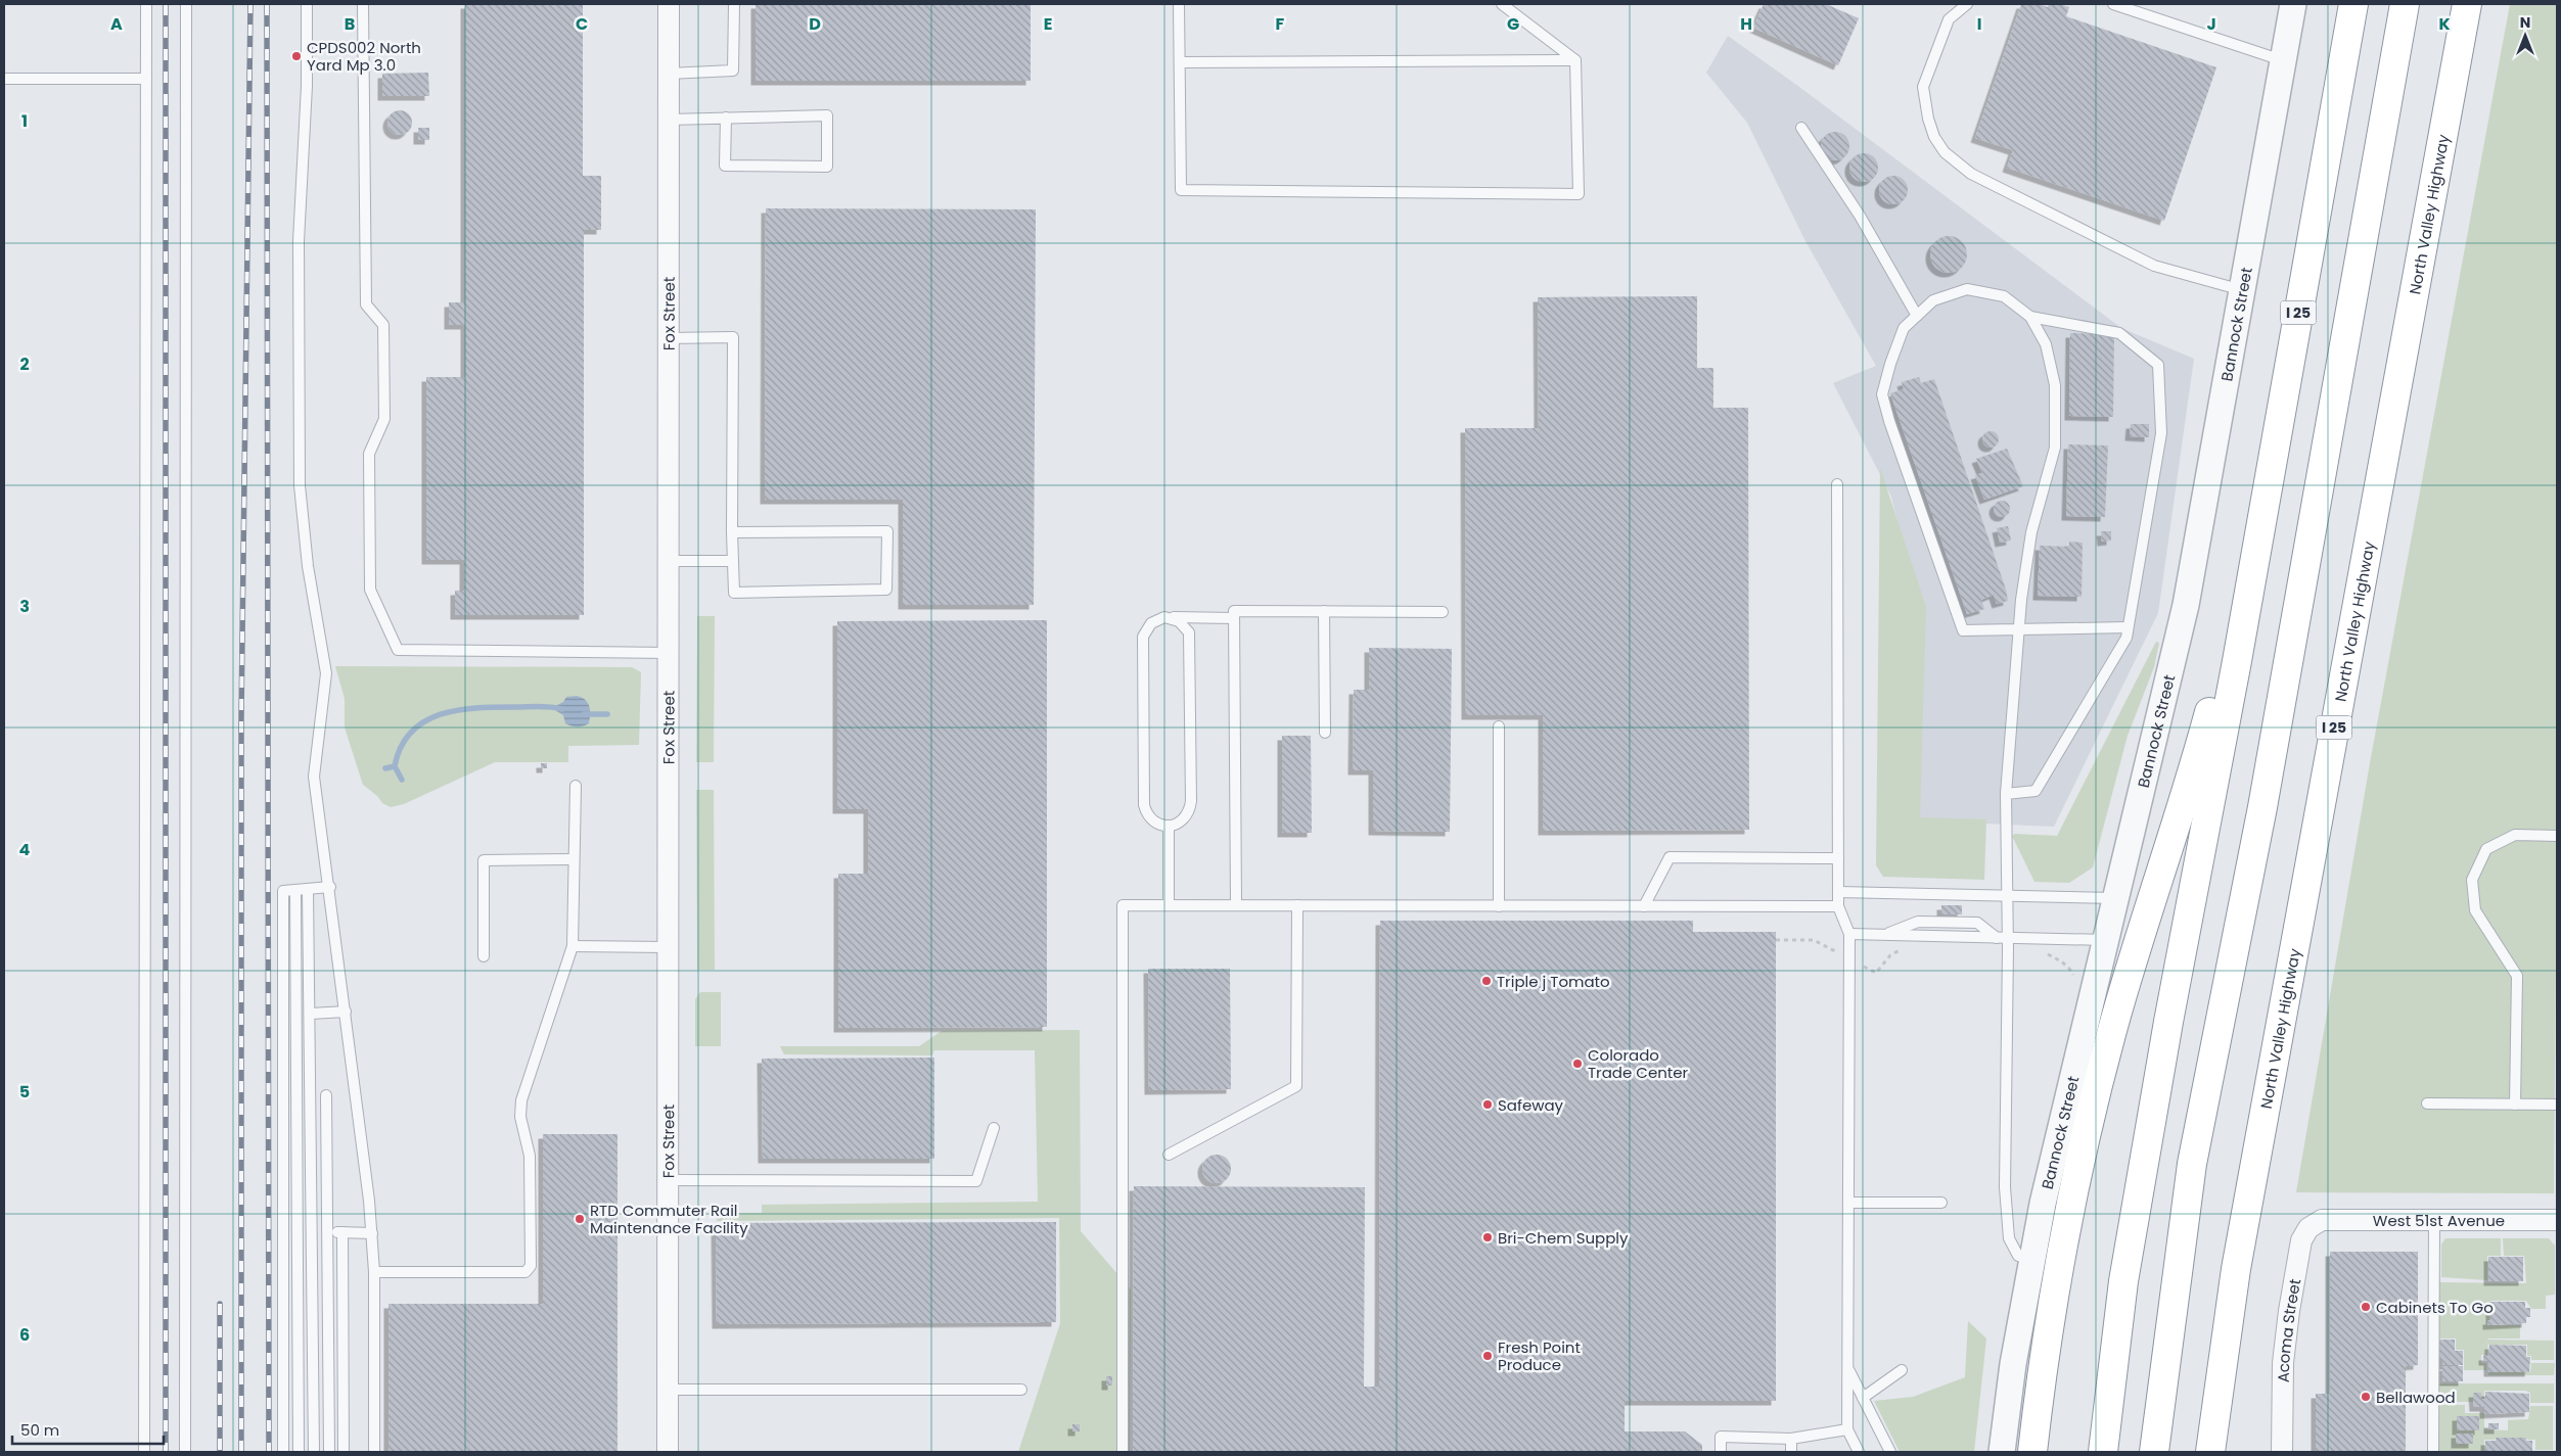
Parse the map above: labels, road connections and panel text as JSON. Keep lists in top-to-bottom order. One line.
{"streets":{"highway":["North Valley Highway","I 25"],"street":["Fox Street","Bannock Street","West 51st Avenue","Acoma Street"]},"crossings":[["West 51st Avenue","Acoma Street"]],"places":["CPDS002 North Yard Mp 3.0","Triple j Tomato","Colorado Trade Center","Safeway","RTD Commuter Rail Maintenance Facility","Bri-Chem Supply","Cabinets To Go","Fresh Point Produce","Bellawood"],"scale_bar":"50 m","north":"top","grid":{"columns":["A","B","C","D","E","F","G","H","I","J","K"],"rows":["1","2","3","4","5","6"]}}
